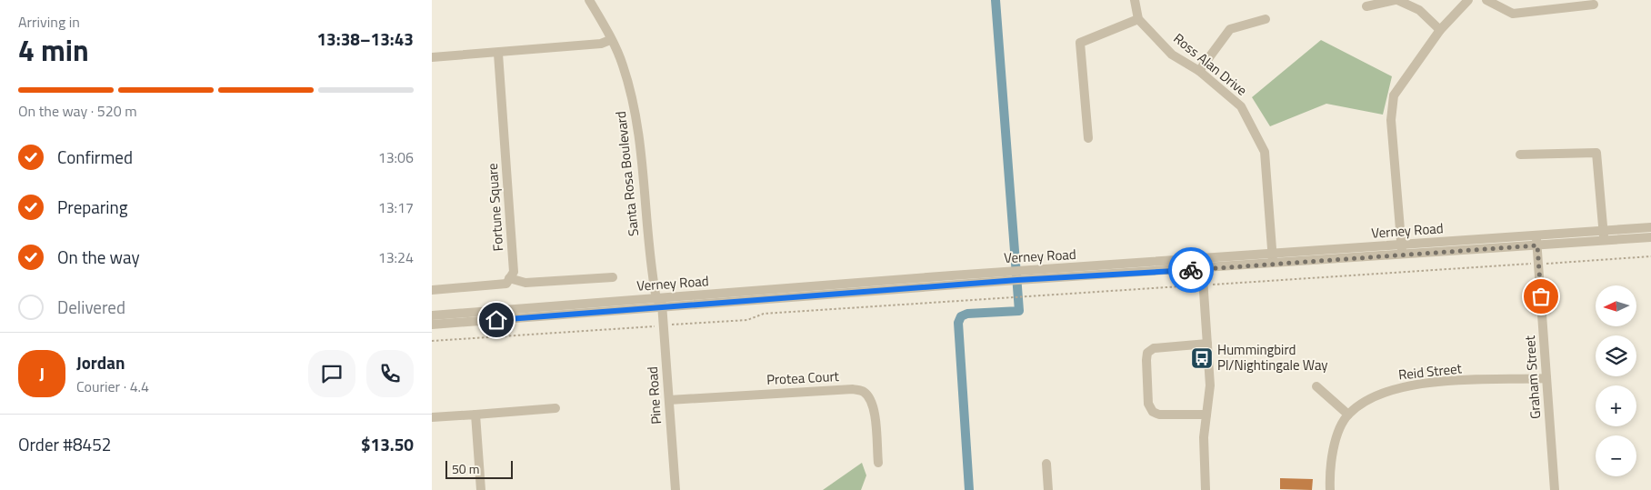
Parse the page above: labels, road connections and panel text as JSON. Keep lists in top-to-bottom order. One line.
{"streets":{"street":["Ross Alan Drive","Santa Rosa Boulevard","Fortune Square","Verney Road","Reid Street","Graham Street","Protea Court","Pine Road"]},"crossings":[["Ross Alan Drive","Verney Road"],["Santa Rosa Boulevard","Verney Road"],["Santa Rosa Boulevard","Pine Road"],["Verney Road","Graham Street"],["Verney Road","Pine Road"],["Reid Street","Graham Street"],["Protea Court","Pine Road"]],"places":{"bus stop":["Hummingbird Pl/Nightingale Way"]},"scale_bar":"50 m","north":"left","page":{"heading":["4 min","Arriving in","13:38–13:43"],"panel":["Jordan","Courier · 4.4","Order #8452","$13.50"],"bar":"On the way · 520 m","list":[["Confirmed","13:06"],["Preparing","13:17"],["On the way","13:24"],"Delivered"],"map_buttons":["+","−"],"round":"J","scale":"50 m"}}
